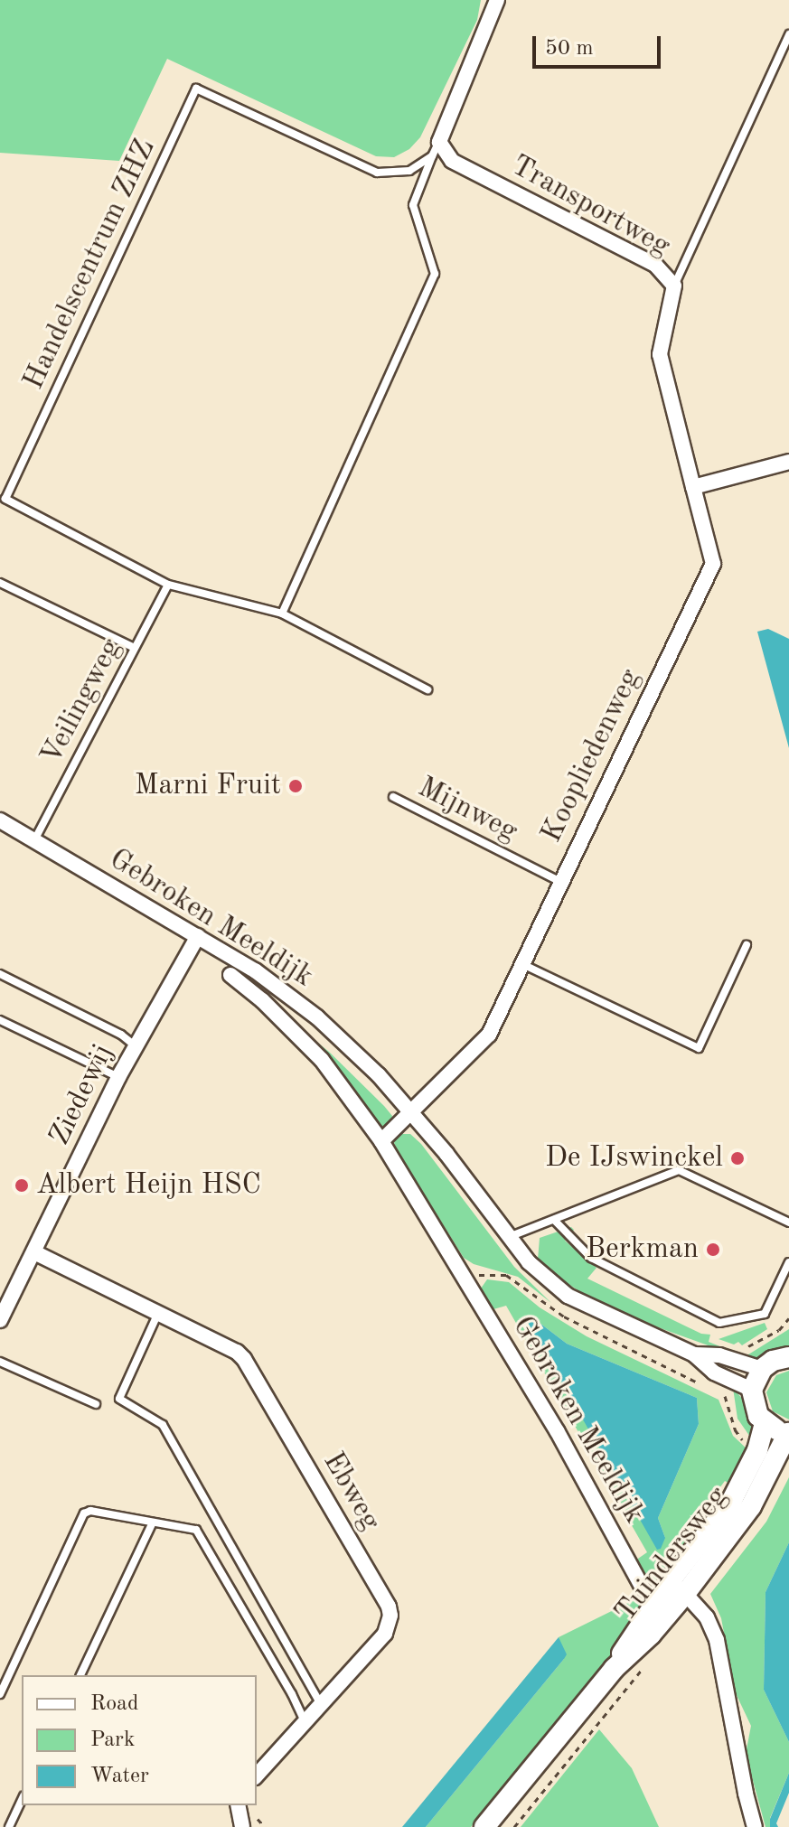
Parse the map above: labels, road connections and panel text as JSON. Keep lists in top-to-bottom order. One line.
{"streets":{"main road":["Tuindersweg"],"street":["Transportweg","Koopliedenweg","Gebroken Meeldijk","Ziedewij","Ebweg"],"lane":["Handelscentrum ZHZ","Veilingweg","Mijnweg"]},"crossings":[["Transportweg","Koopliedenweg"],["Handelscentrum ZHZ","Veilingweg"],["Veilingweg","Gebroken Meeldijk"],["Koopliedenweg","Mijnweg"],["Koopliedenweg","Gebroken Meeldijk"],["Gebroken Meeldijk","Ziedewij"],["Ziedewij","Ebweg"]],"places":["Marni Fruit","De IJswinckel","Albert Heijn HSC","Berkman"],"legend":["Road","Park","Water"],"scale_bar":"50 m"}
